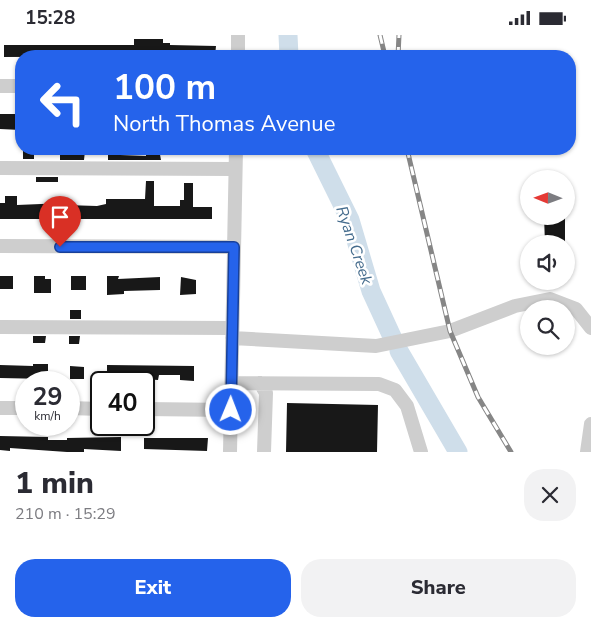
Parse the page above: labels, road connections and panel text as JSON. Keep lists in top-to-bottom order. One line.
{"water":["Ryan Creek"],"north":"left","page":{"status":"15:28","turn":["100 m","North Thomas Avenue"],"speed":"29 km/h","limit":"40","heading":["1 min","210 m · 15:29"],"buttons":["Exit","Share"]}}
